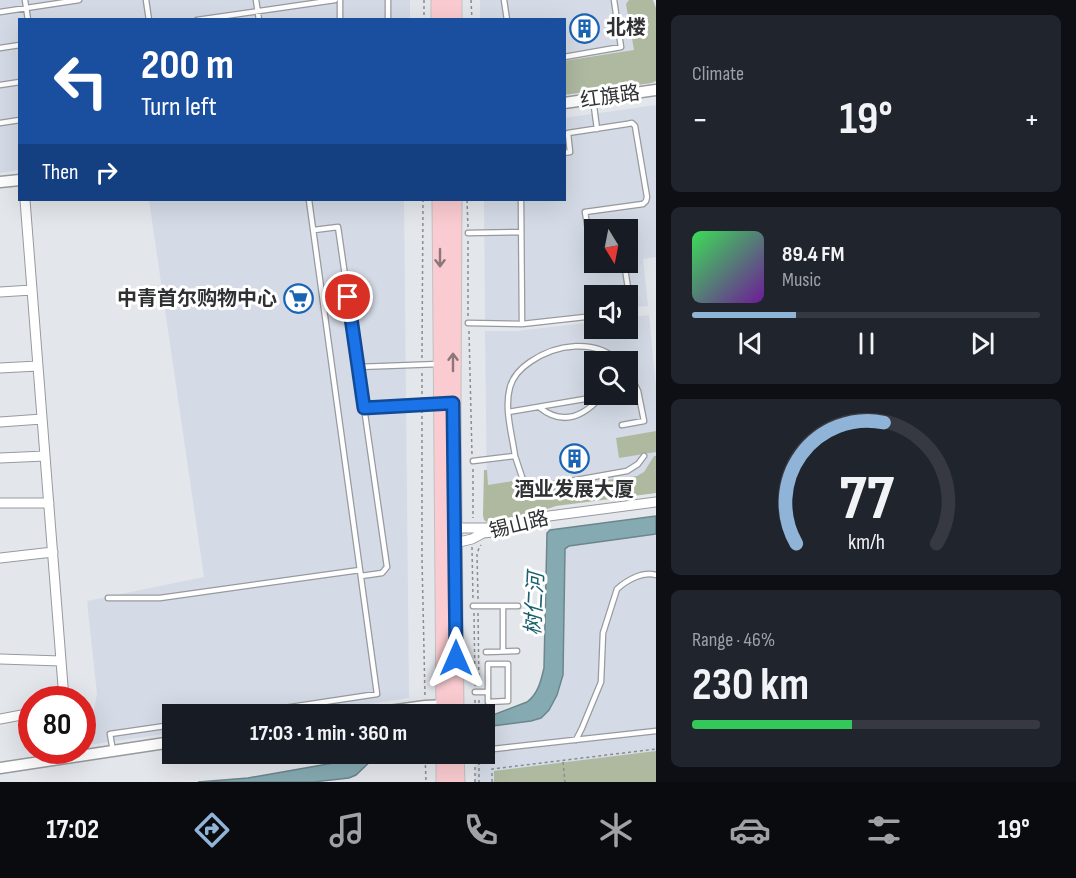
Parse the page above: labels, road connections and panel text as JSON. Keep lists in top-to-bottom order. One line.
{"streets":{"street":["红旗路","锡山路"]},"water":["树仁河"],"places":{"building":["北楼","酒业发展大厦"],"supermarket":["中青首尔购物中心"]},"north":"bottom","page":{"tile":["Climate",["Range · 46%","230 km"]],"turn":["200 m","Turn left"],"heat":["−","19°","+"],"then":"Then","song":["89.4 FM","Music"],"limit":"80","trip":"17:03 · 1 min · 360 m","tabs":["17:02","19°"],"gauge":["77","km/h"]}}
